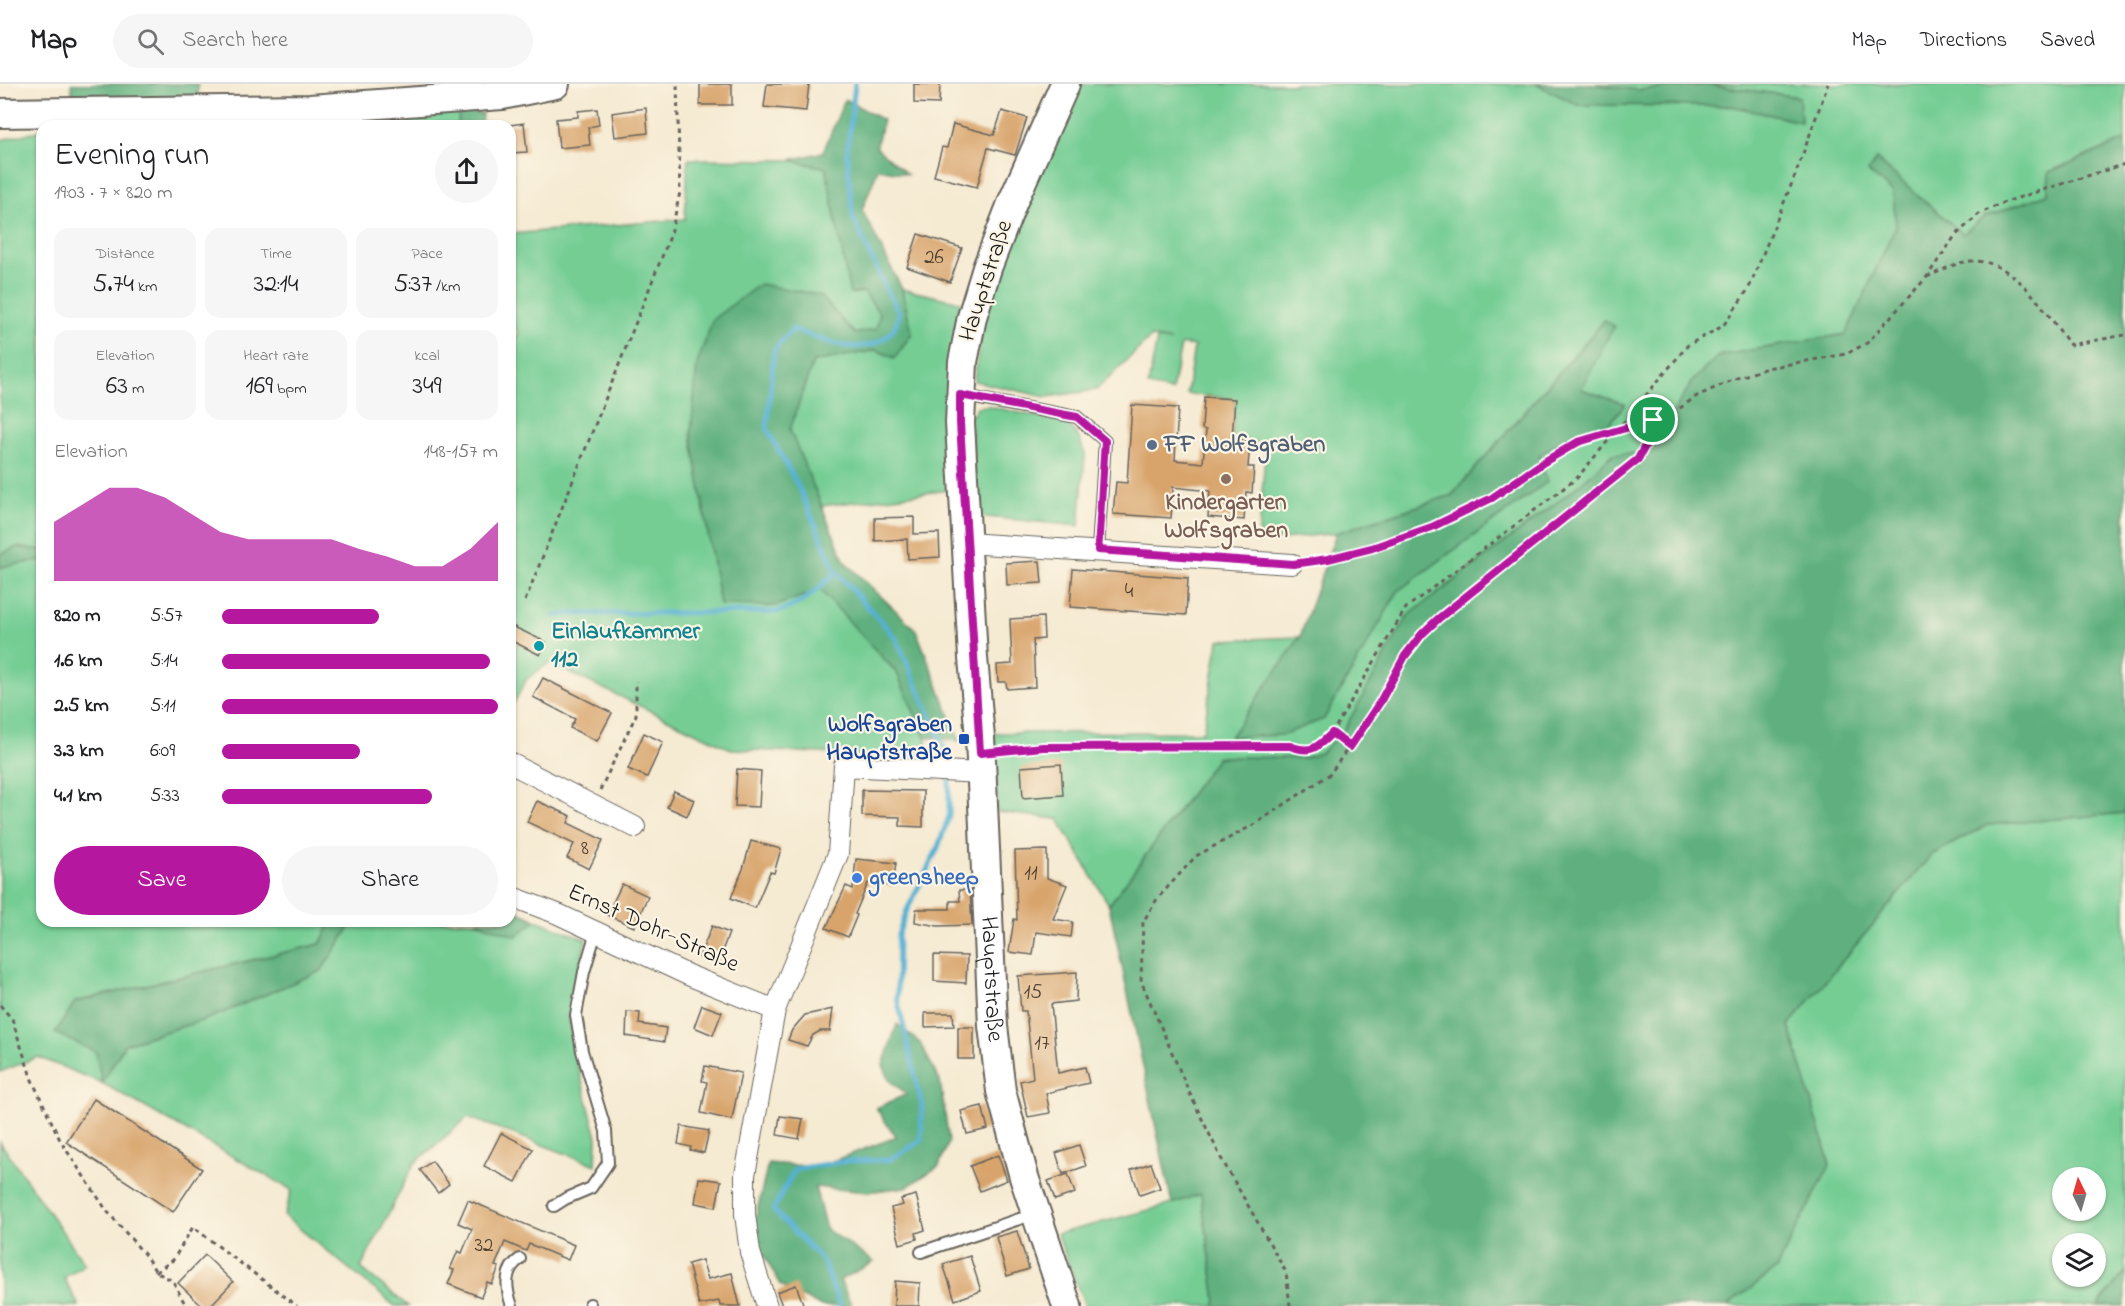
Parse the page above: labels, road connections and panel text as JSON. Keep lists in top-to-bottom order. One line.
{"streets":{"main road":["Hauptstraße"],"street":["Ernst Dohr-Straße"]},"places":{"other":["FF Wolfsgraben","Kindergarten Wolfsgraben","Einlaufkammer 112","greensheep"],"transit":["Wolfsgraben Hauptstraße"]},"house_numbers":["26","4","8","11","15","17","32"],"north":"top","page":{"header":"Map","search":"Search here","nav":["Map","Directions","Saved"],"heading":["Evening run","19:03 · 7 × 820 m"],"stats":[["Distance","5.74 km"],["Time","32:14"],["Pace","5:37 /km"],["Elevation","63 m"],["Heart rate","169 bpm"],["kcal","349"]],"chart":["Elevation","148–157 m"],"list":[{"name":"820 m","note":"5:57"},{"name":"1.6 km","note":"5:14"},{"name":"2.5 km","note":"5:11"},{"name":"3.3 km","note":"6:09"},{"name":"4.1 km","note":"5:33"}],"buttons":["Save","Share"]}}
